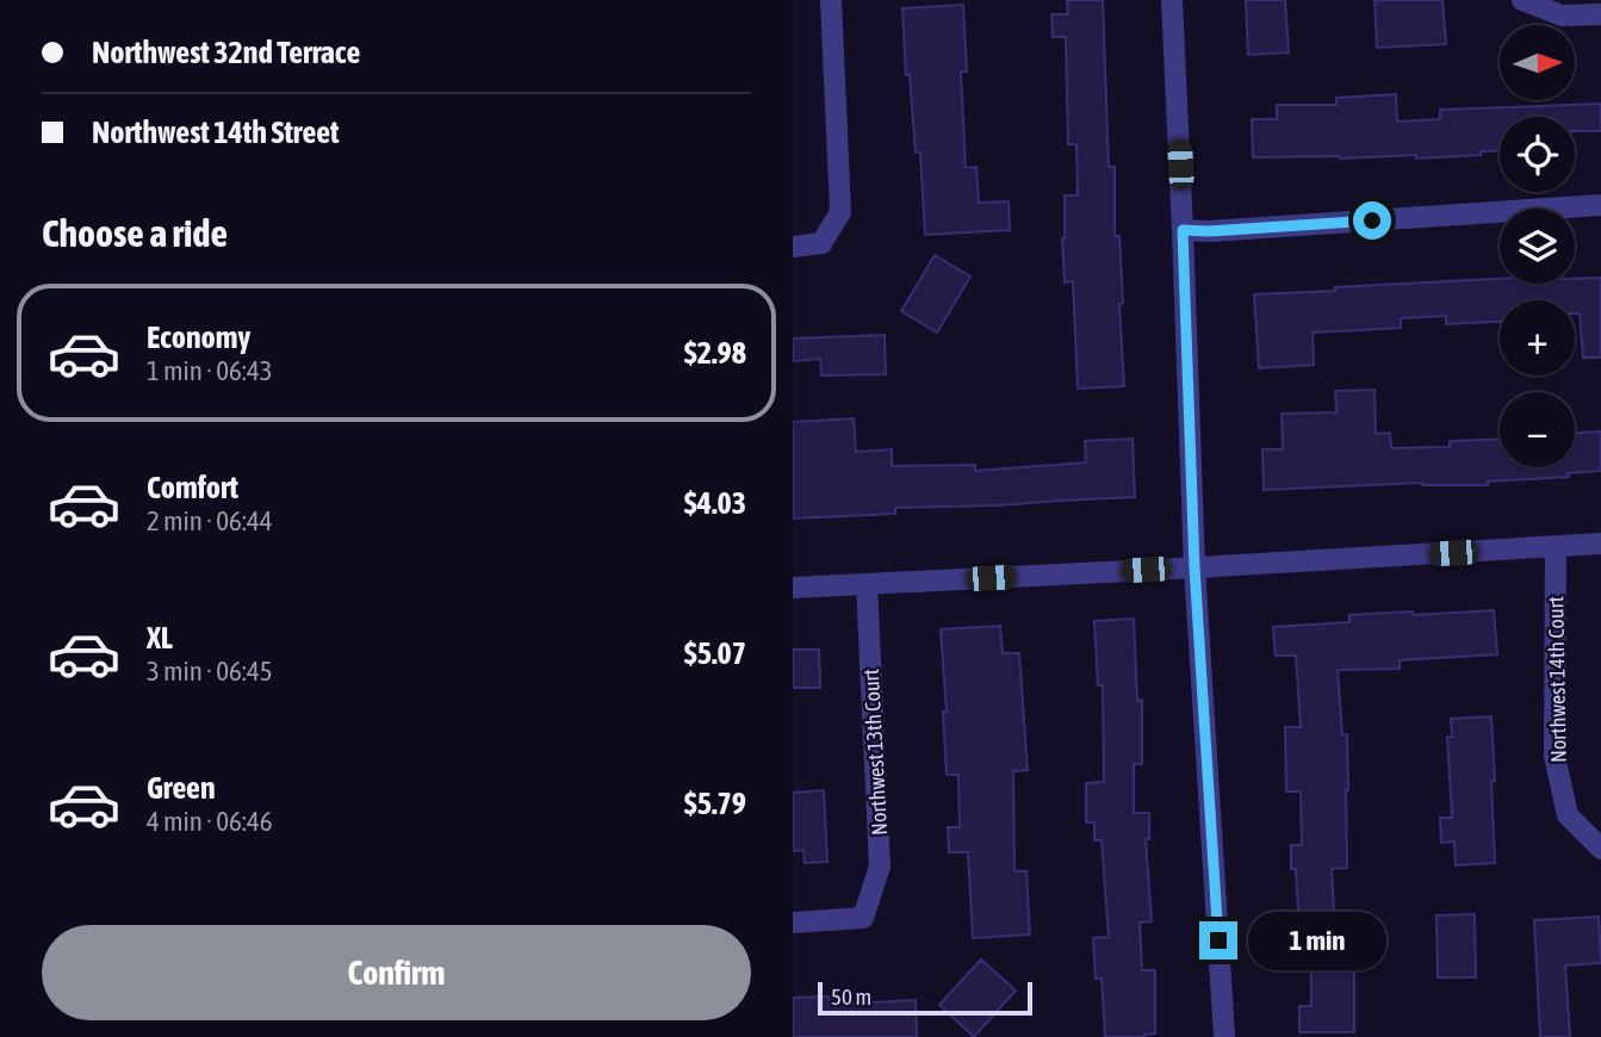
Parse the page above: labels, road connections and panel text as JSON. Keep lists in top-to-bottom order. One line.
{"streets":{"street":["Northwest 14th Court","Northwest 13th Court"]},"scale_bar":"50 m","north":"right","page":{"banner":["Northwest 32nd Terrace","Northwest 14th Street"],"map_buttons":["+","−"],"heading":"Choose a ride","list":[{"name":"Economy","note":"1 min · 06:43","value":"$2.98"},{"name":"Comfort","note":"2 min · 06:44","value":"$4.03"},{"name":"XL","note":"3 min · 06:45","value":"$5.07"},{"name":"Green","note":"4 min · 06:46","value":"$5.79"}],"buttons":"Confirm","bubble":"1 min","scale":"50 m"}}
